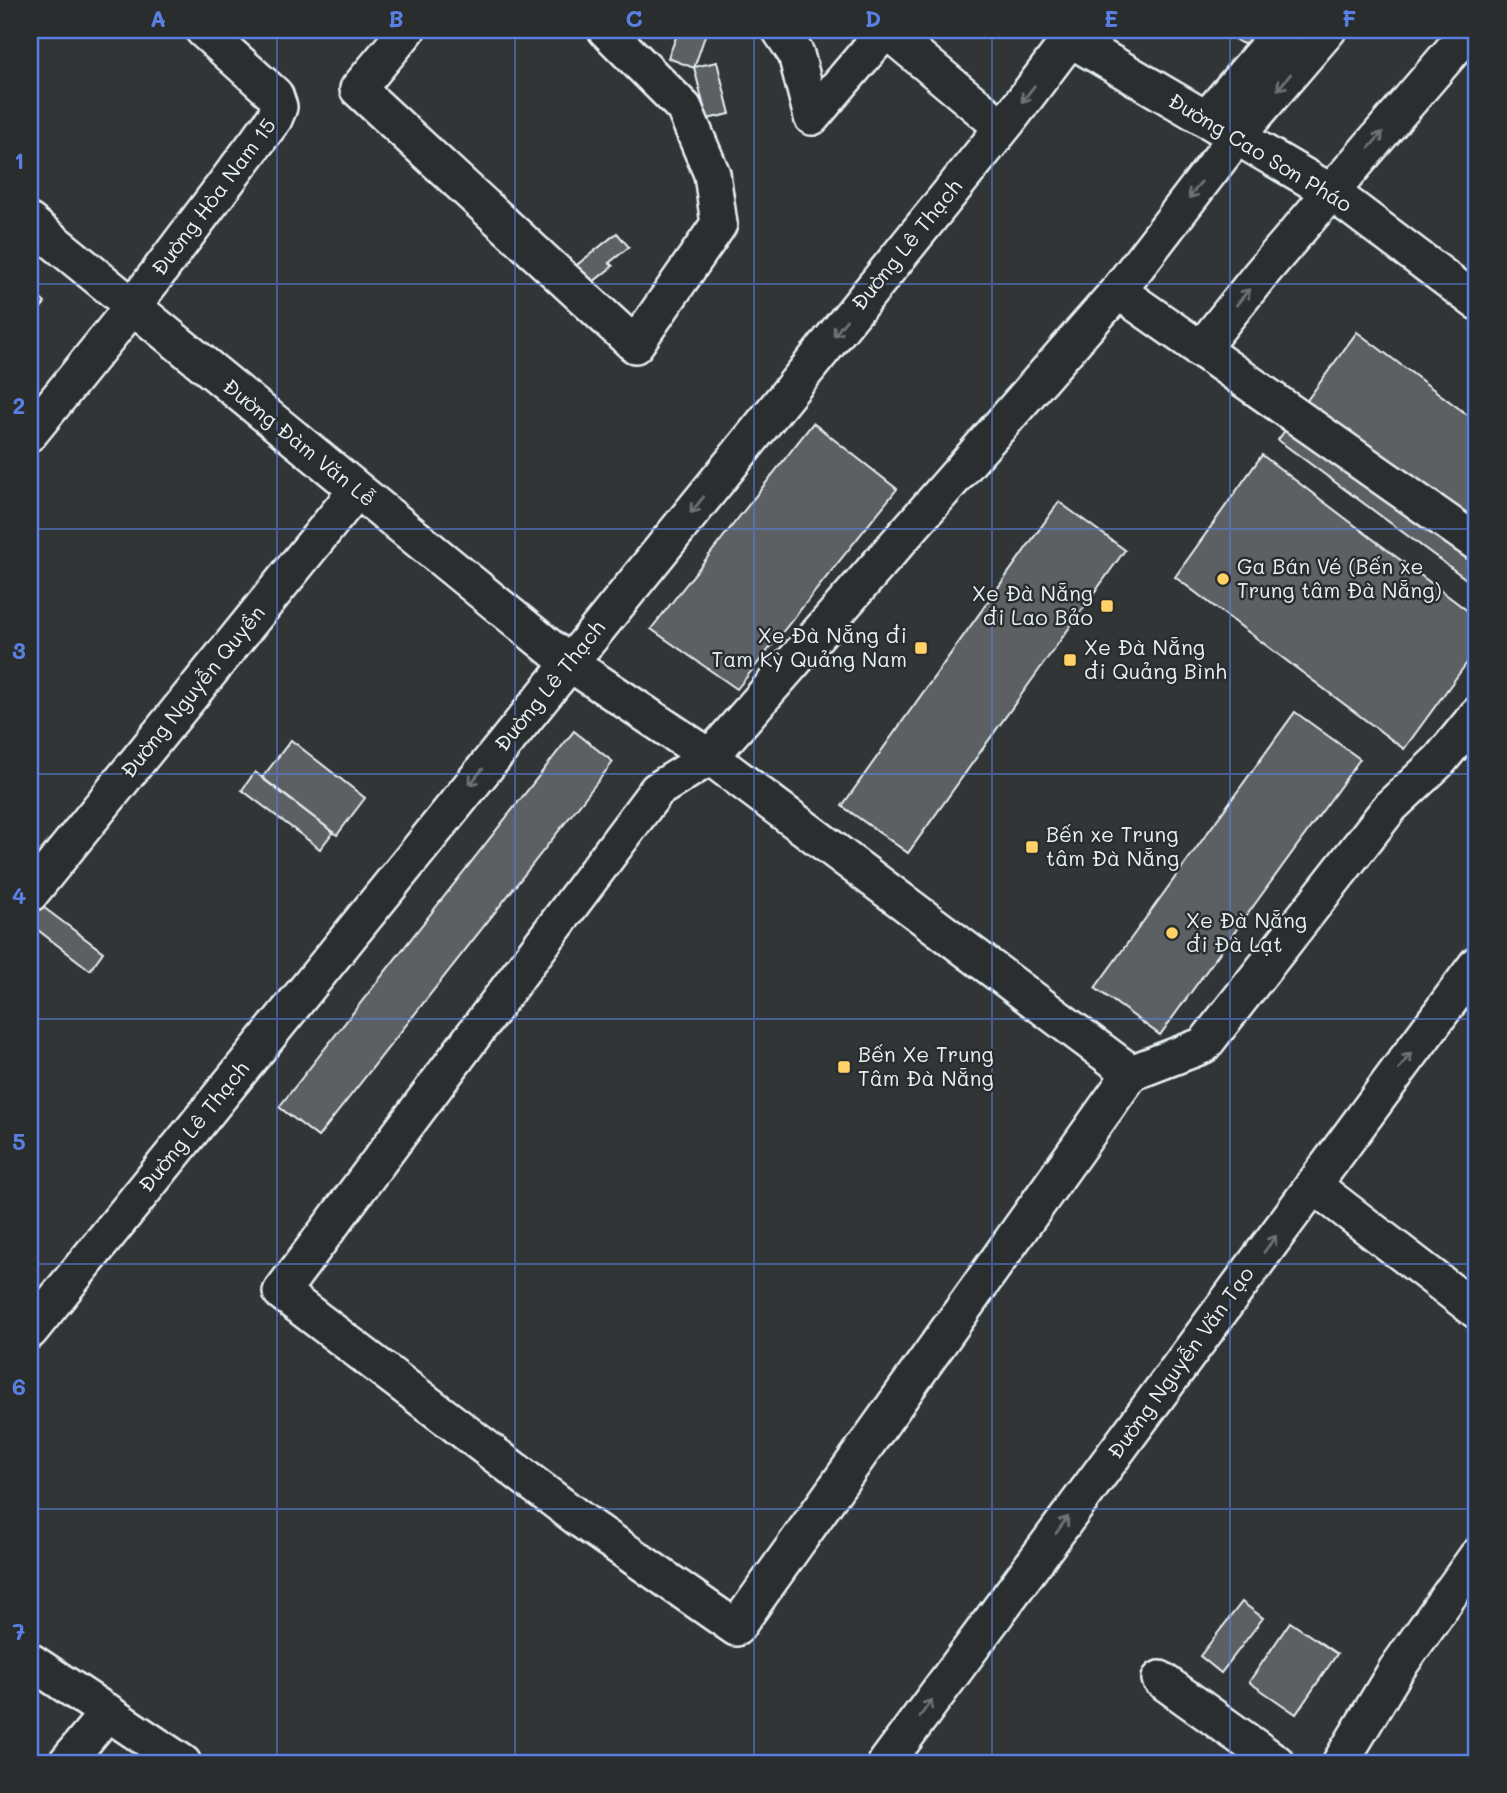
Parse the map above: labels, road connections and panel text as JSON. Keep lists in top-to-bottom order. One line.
{"streets":{"street":["Đường Cao Sơn Pháo","Đường Hòa Nam 15","Đường Lê Thạch","Đường Đàm Văn Lễ","Đường Nguyễn Quyền","Đường Nguyễn Văn Tạo"]},"crossings":[["Đường Cao Sơn Pháo","Đường Lê Thạch"],["Đường Hòa Nam 15","Đường Đàm Văn Lễ"],["Đường Lê Thạch","Đường Đàm Văn Lễ"],["Đường Đàm Văn Lễ","Đường Nguyễn Quyền"]],"places":{"other":["Ga Bán Vé (Bến xe Trung tâm Đà Nẵng)","Xe Đà Nẵng đi Đà Lạt"],"transit":["Xe Đà Nẵng đi Lao Bảo","Xe Đà Nẵng đi Tam Kỳ Quảng Nam","Xe Đà Nẵng đi Quảng Bình","Bến xe Trung tâm Đà Nẵng","Bến Xe Trung Tâm Đà Nẵng"]},"grid":{"columns":["A","B","C","D","E","F"],"rows":["1","2","3","4","5","6","7"]}}
